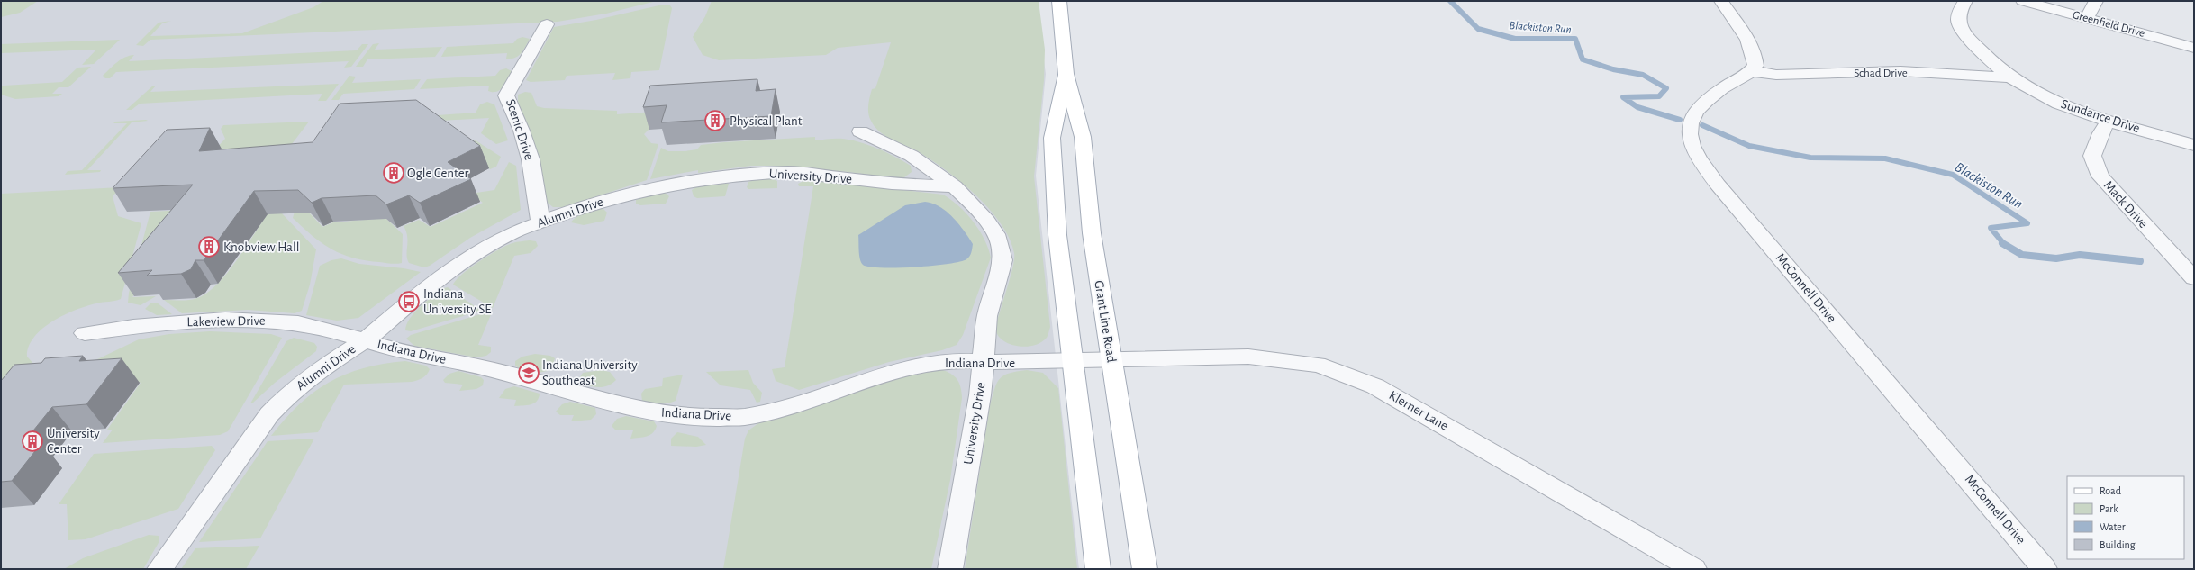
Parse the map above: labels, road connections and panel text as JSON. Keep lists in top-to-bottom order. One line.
{"streets":{"main road":["Grant Line Road"],"street":["Greenfield Drive","Schad Drive","Sundance Drive","Scenic Drive","University Drive","Mack Drive","Alumni Drive","McConnell Drive","Lakeview Drive","Indiana Drive","Klerner Lane"]},"crossings":[["Schad Drive","Sundance Drive"],["Schad Drive","McConnell Drive"],["Sundance Drive","Mack Drive"],["Scenic Drive","Alumni Drive"],["University Drive","Alumni Drive"],["University Drive","Indiana Drive"],["Alumni Drive","Lakeview Drive"],["Alumni Drive","Indiana Drive"],["Lakeview Drive","Indiana Drive"],["Grant Line Road","Indiana Drive"],["Grant Line Road","Klerner Lane"],["Indiana Drive","Klerner Lane"]],"water":["Blackiston Run"],"places":{"building":["Physical Plant","Ogle Center","Knobview Hall","University Center"],"bus stop":["Indiana University SE"],"school or university":["Indiana University Southeast"]},"legend":["Road","Park","Water","Building"]}
